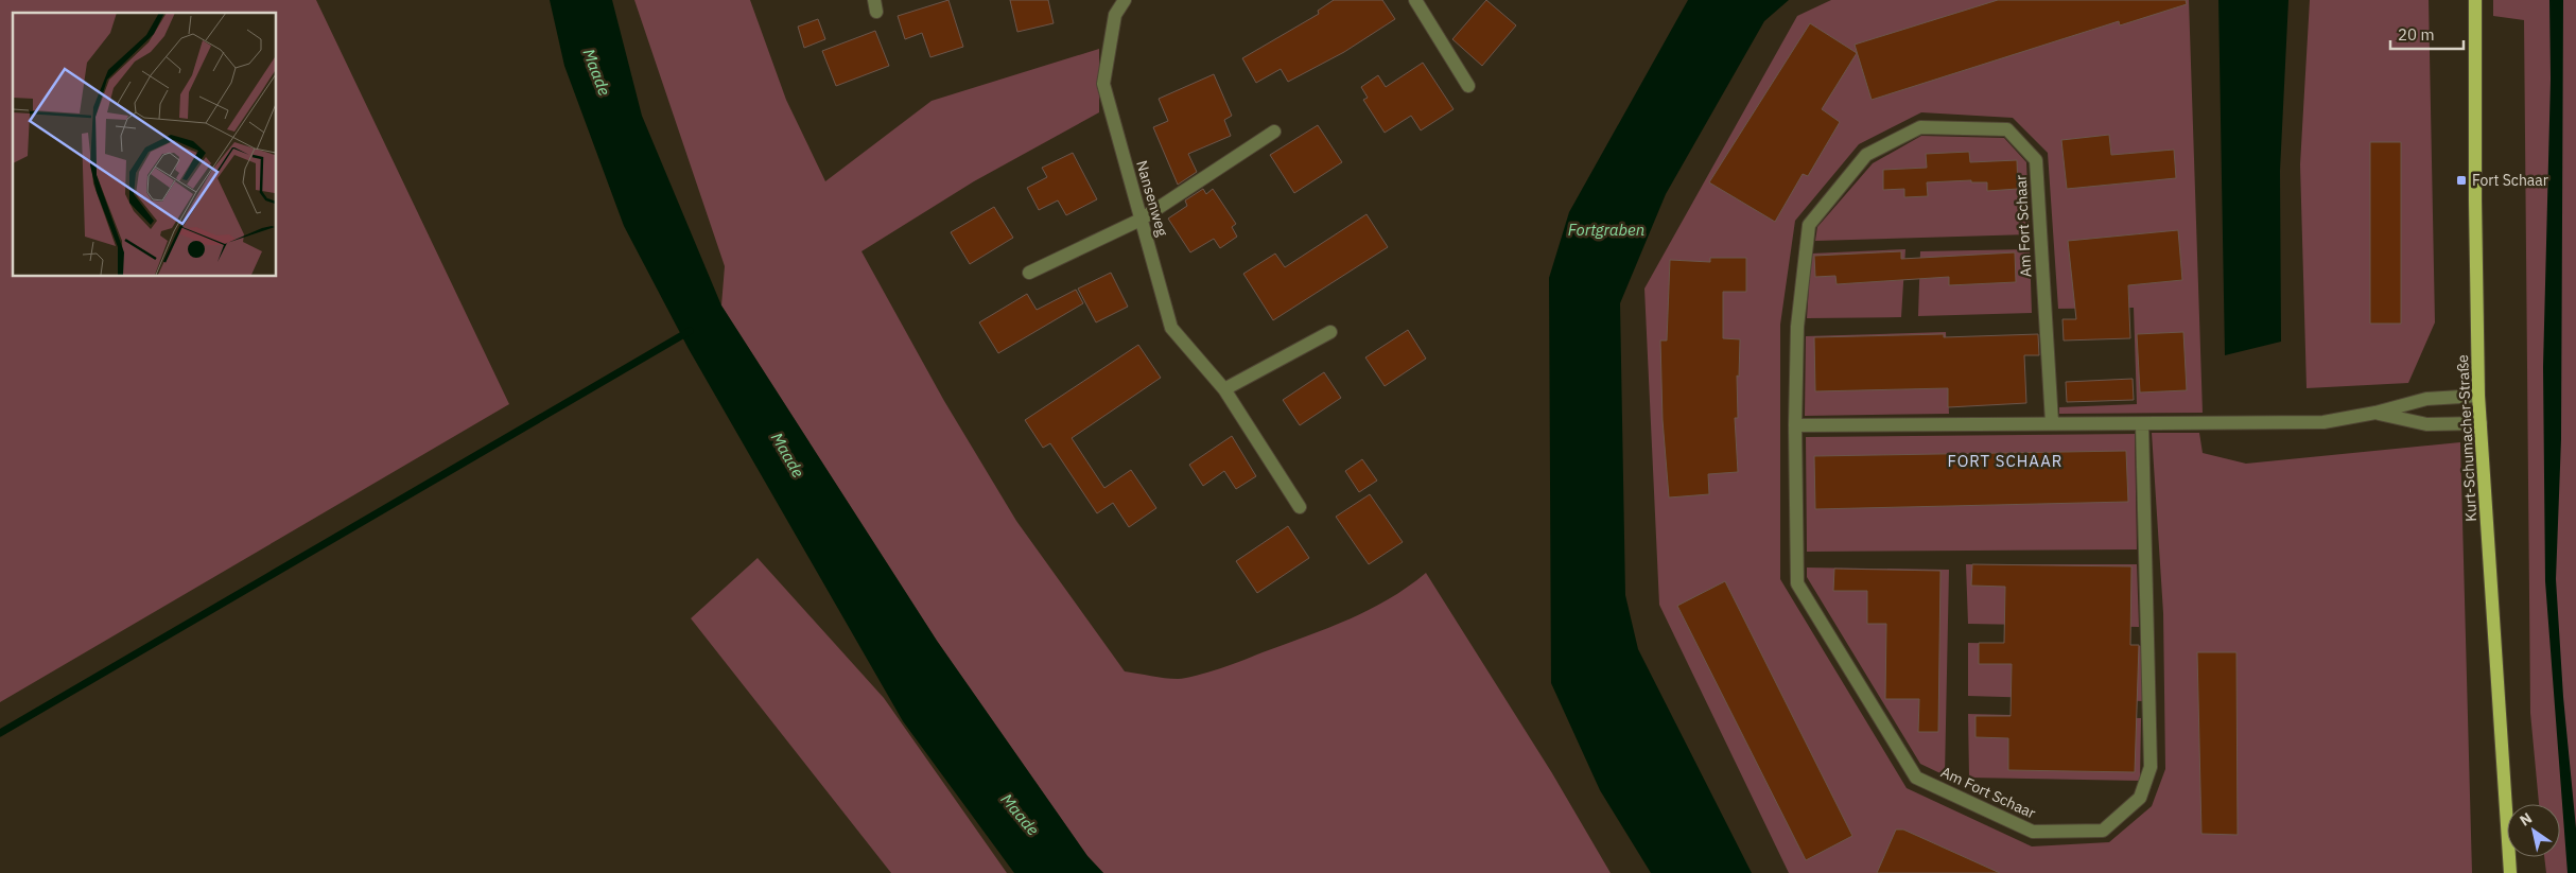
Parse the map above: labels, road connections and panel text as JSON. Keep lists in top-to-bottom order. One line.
{"streets":{"main road":["Kurt-Schumacher-Straße"],"street":["Nansenweg","Am Fort Schaar"]},"districts":["FORT SCHAAR"],"water":["Maade","Fortgraben"],"places":{"transit":["Fort Schaar"]},"scale_bar":"20 m","north":"top left"}
